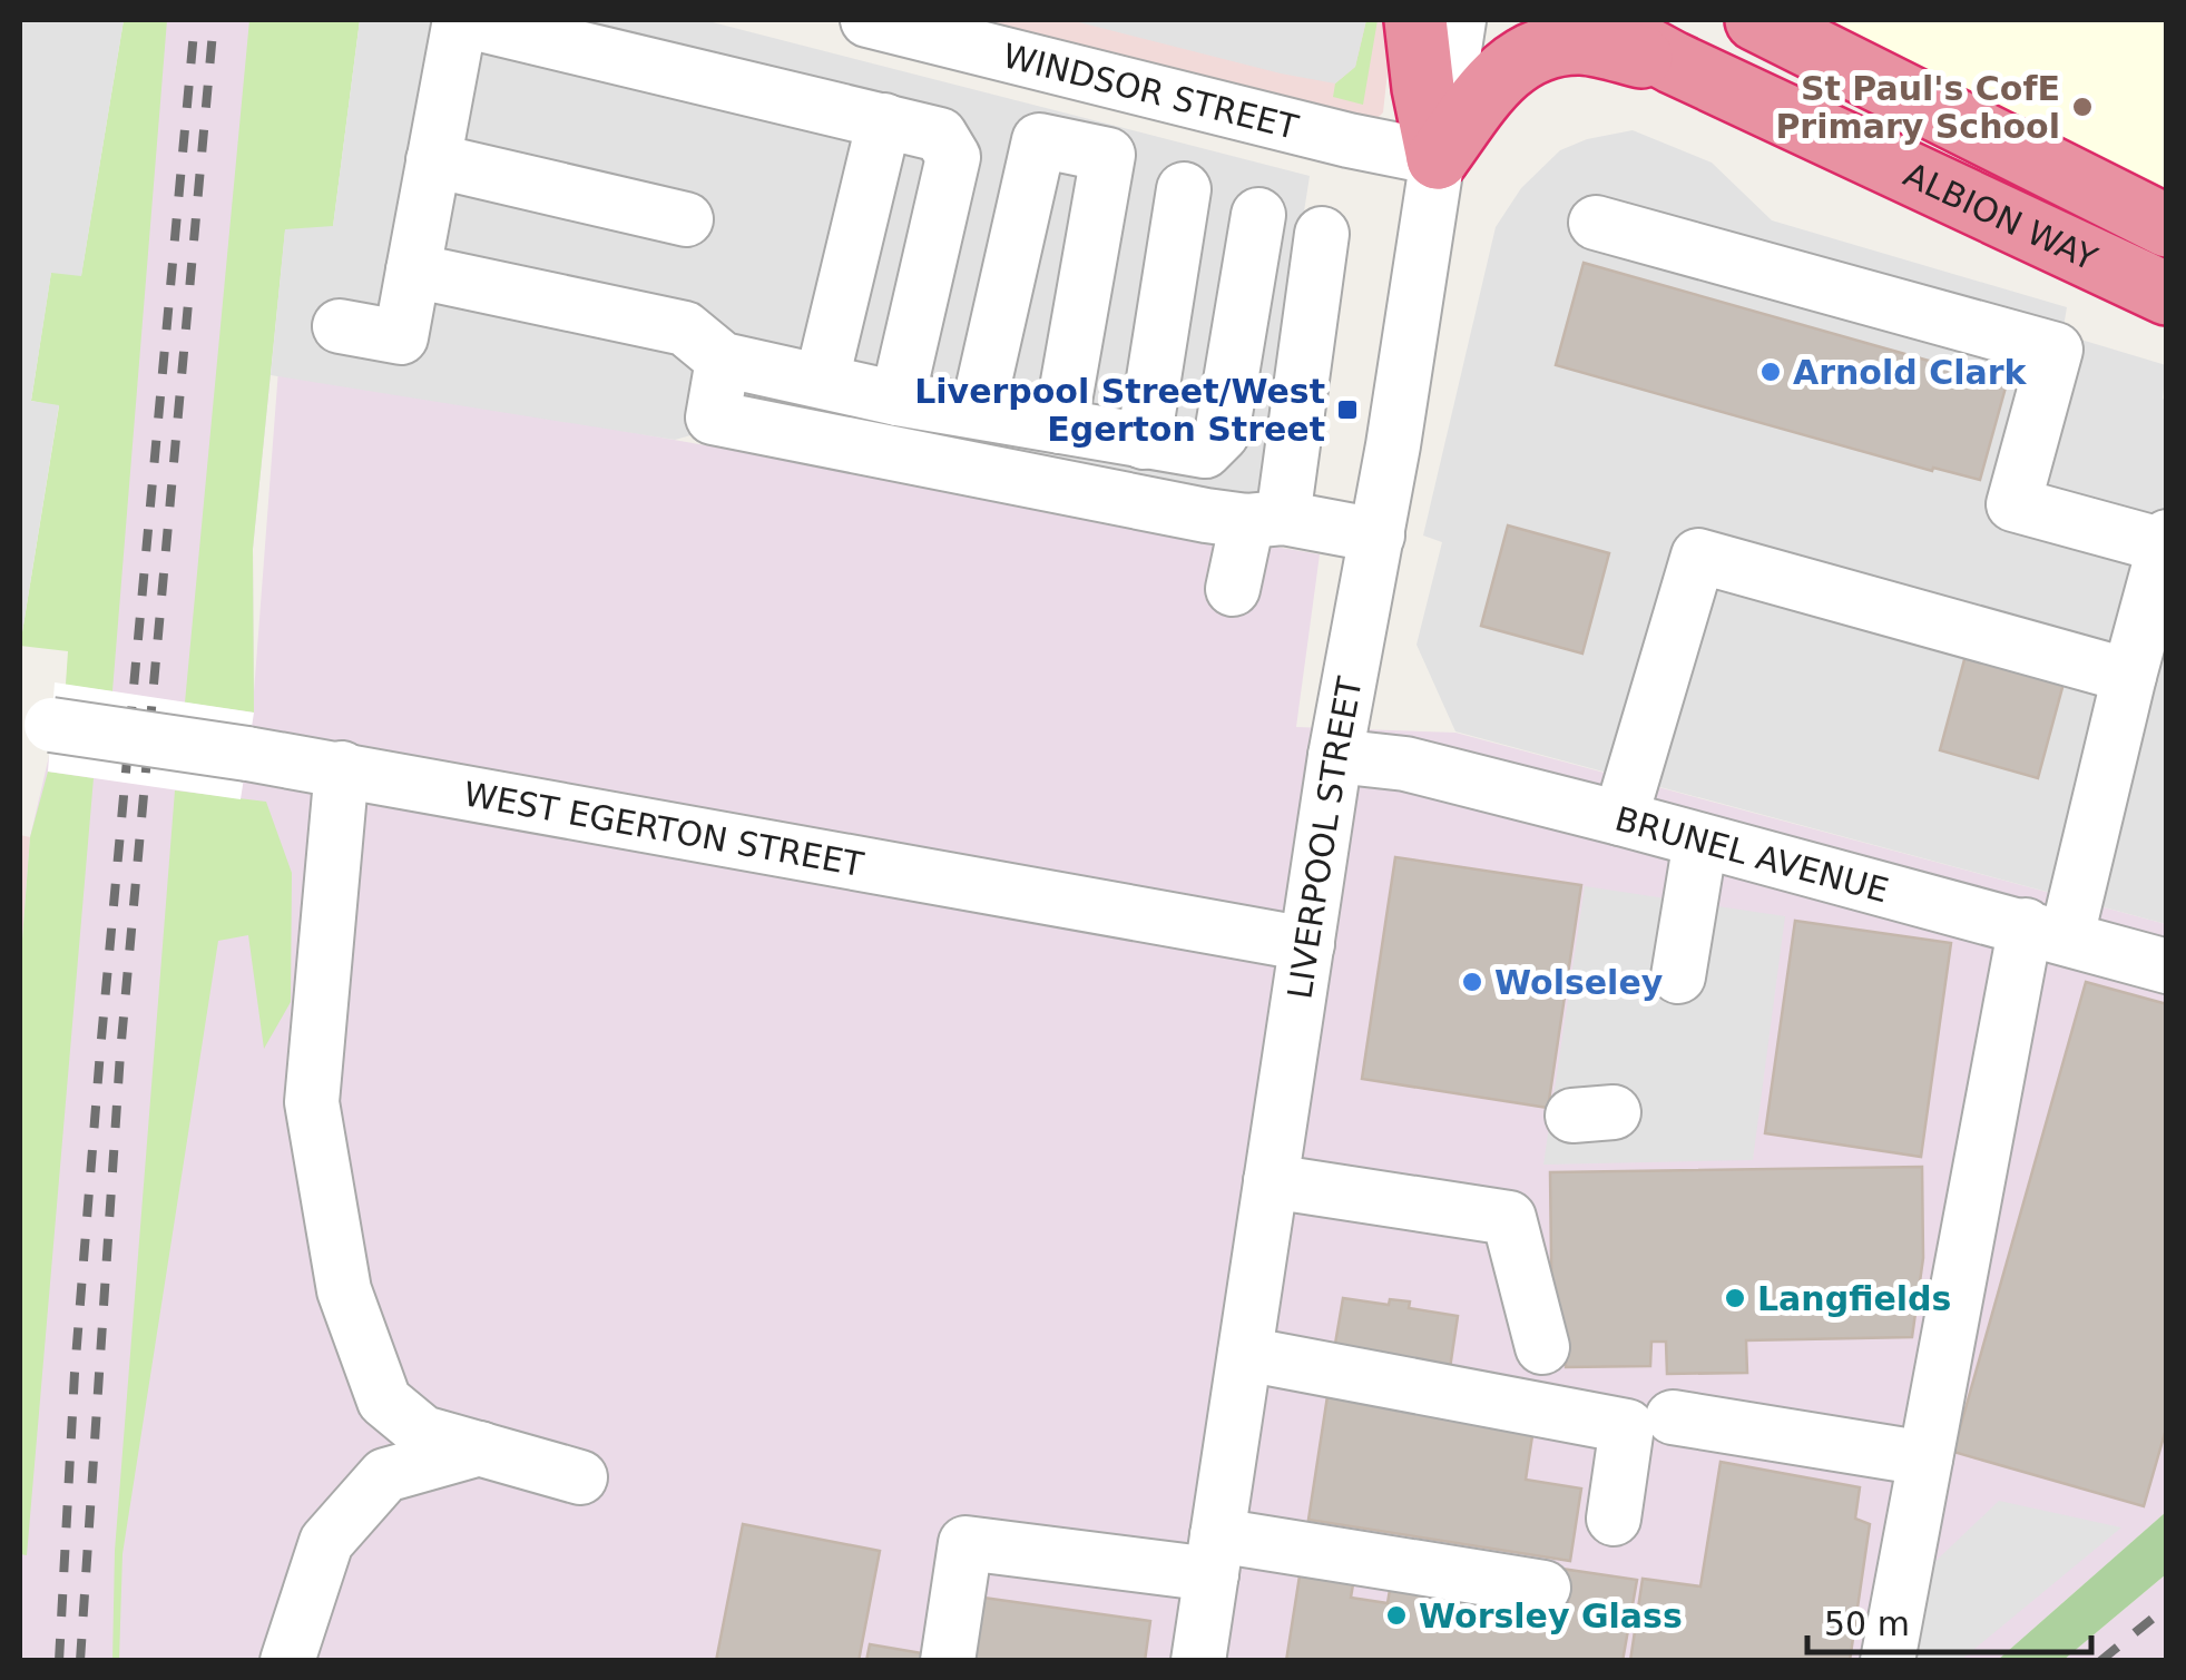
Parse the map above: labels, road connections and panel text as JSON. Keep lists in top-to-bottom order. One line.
{"streets":{"highway":["ALBION WAY"],"street":["WINDSOR STREET","WEST EGERTON STREET","LIVERPOOL STREET","BRUNEL AVENUE"]},"crossings":[["WINDSOR STREET","LIVERPOOL STREET"],["WEST EGERTON STREET","LIVERPOOL STREET"],["LIVERPOOL STREET","BRUNEL AVENUE"]],"places":{"other":["St Paul's CofE Primary School","Arnold Clark","Wolseley","Langfields","Worsley Glass"],"transit":["Liverpool Street/West Egerton Street"]},"scale_bar":"50 m"}
